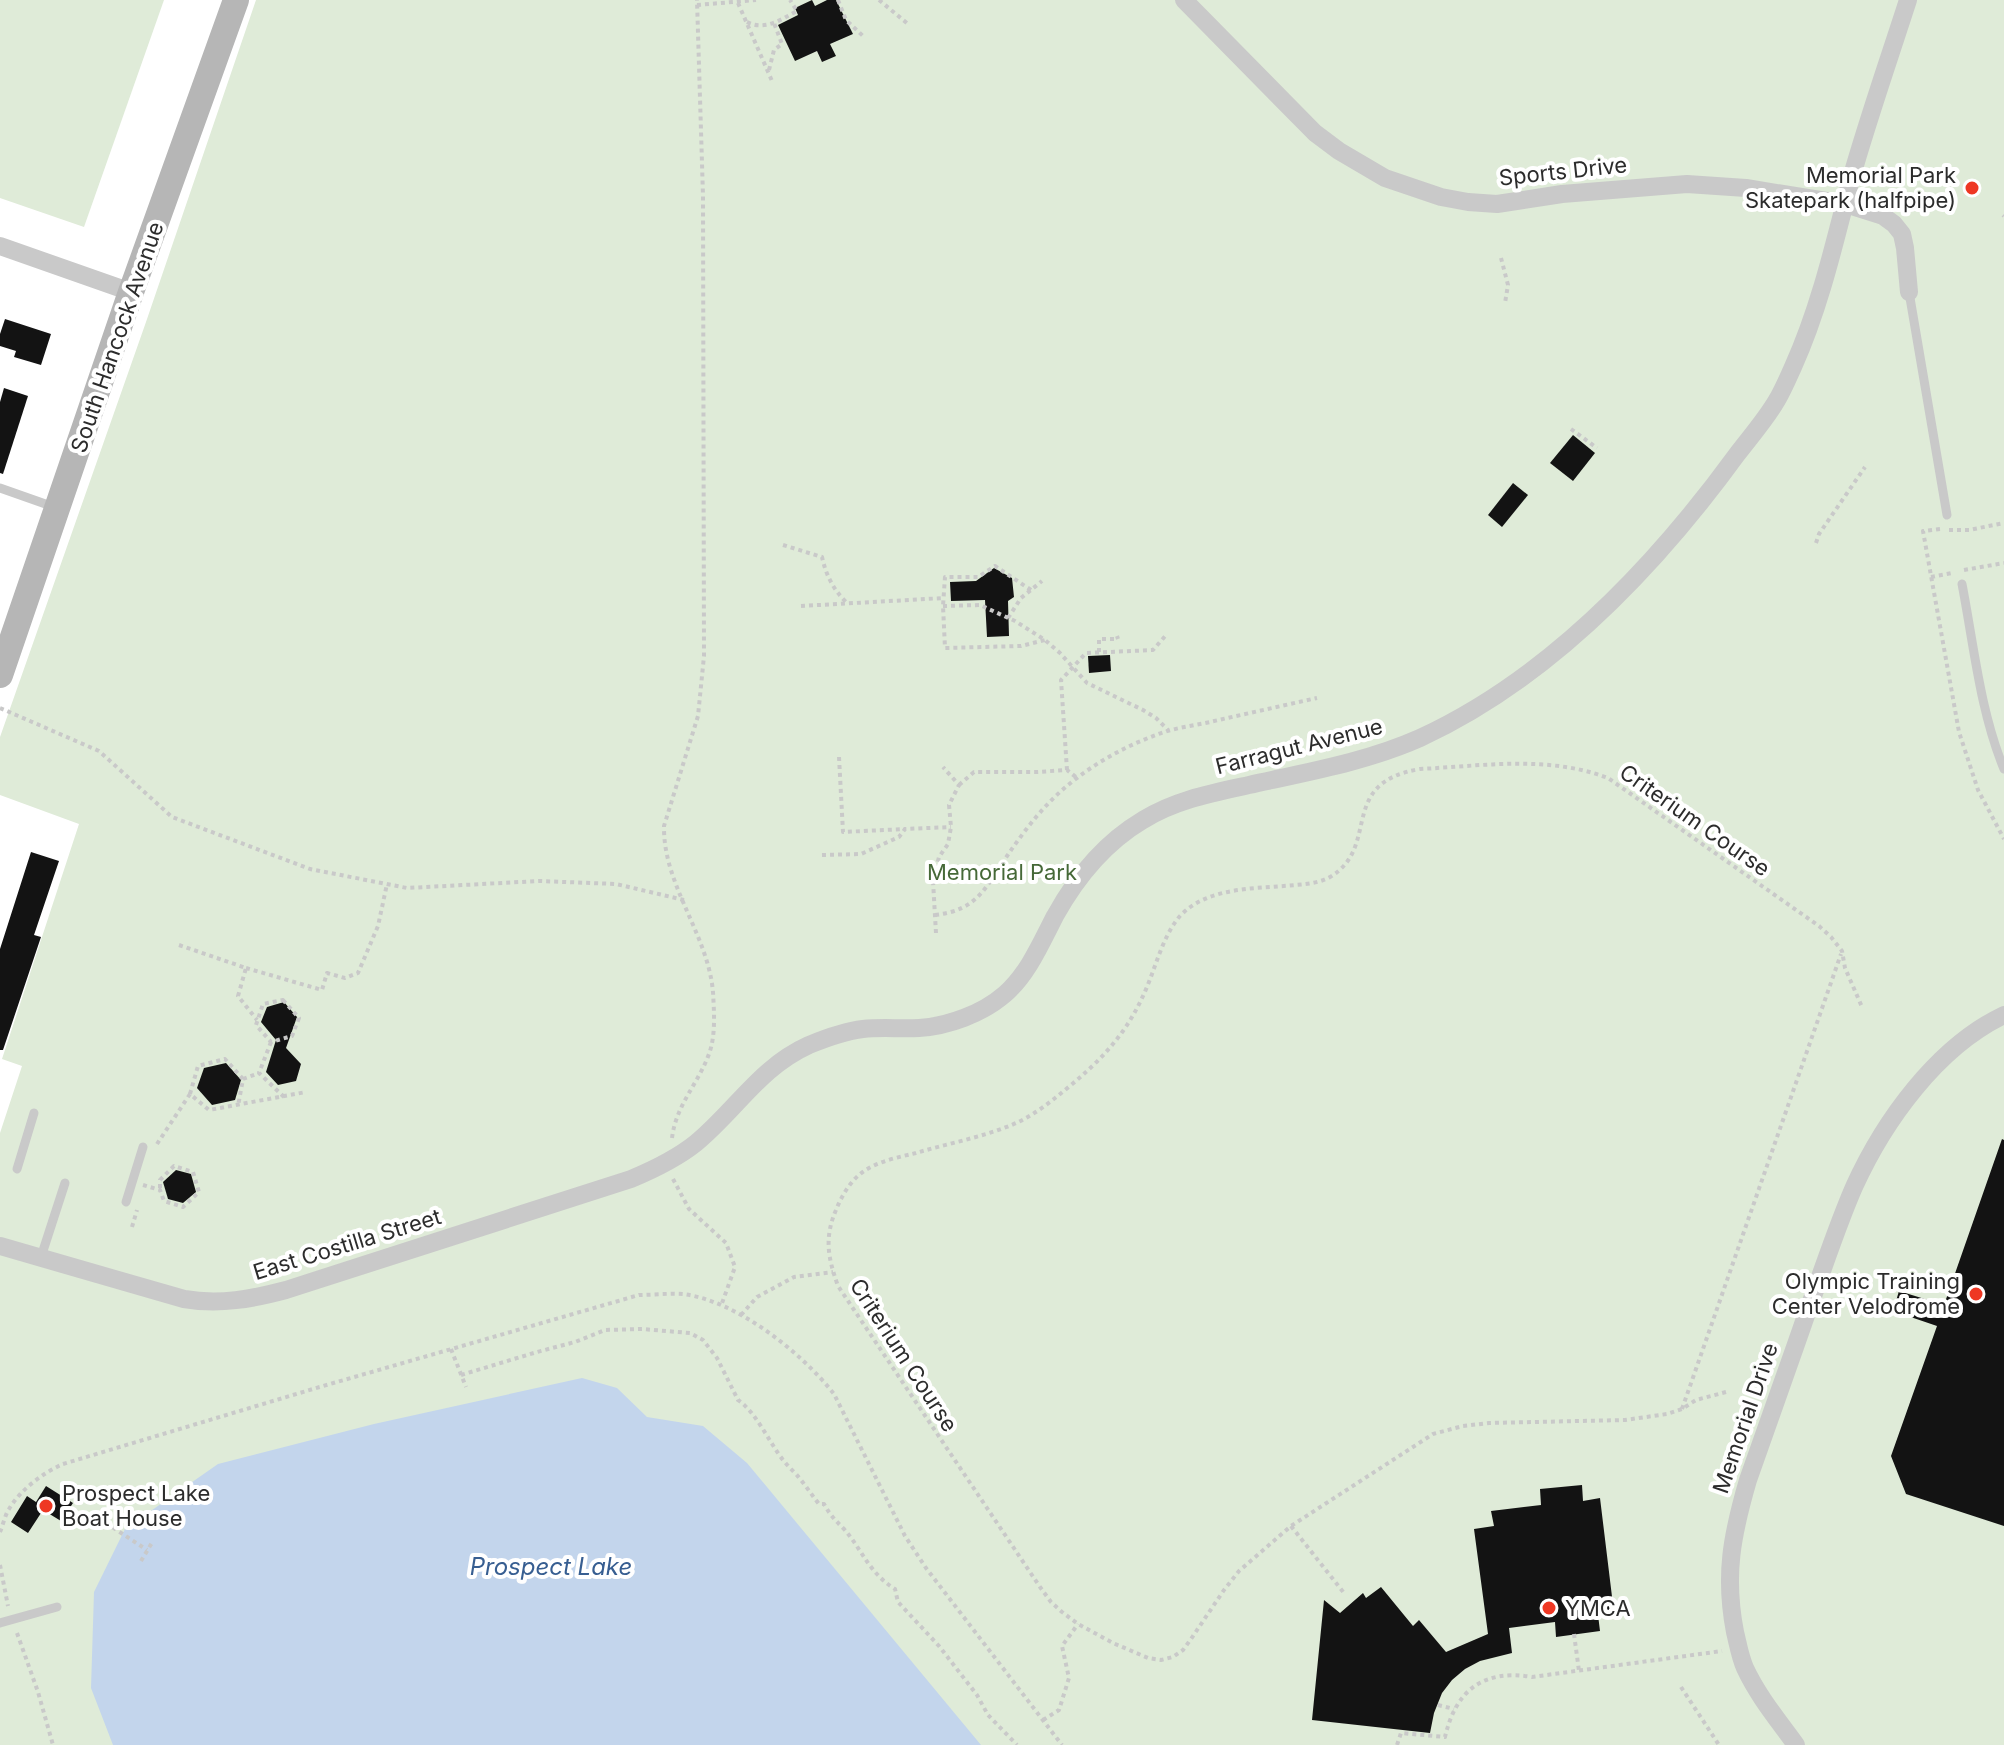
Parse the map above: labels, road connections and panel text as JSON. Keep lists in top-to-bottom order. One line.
{"streets":{"main road":["South Hancock Avenue"],"street":["Sports Drive","Farragut Avenue","East Costilla Street","Memorial Drive"],"path":["Criterium Course"]},"crossings":[["Sports Drive","Farragut Avenue"],["Farragut Avenue","East Costilla Street"]],"water":["Prospect Lake"],"parks":["Memorial Park"],"places":["Memorial Park Skatepark (halfpipe)","Olympic Training Center Velodrome","Prospect Lake Boat House","YMCA"]}
